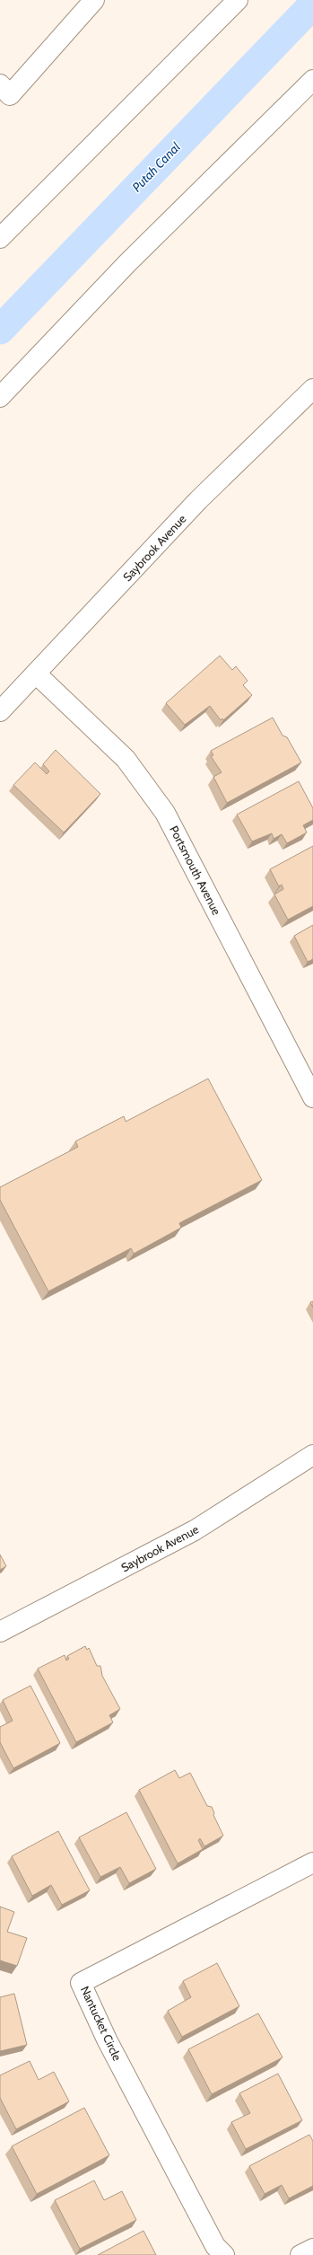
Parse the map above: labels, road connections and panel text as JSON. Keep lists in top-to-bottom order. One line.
{"streets":{"street":["Saybrook Avenue","Portsmouth Avenue","Nantucket Circle"]},"crossings":[["Saybrook Avenue","Portsmouth Avenue"]],"water":["Putah Canal"]}
